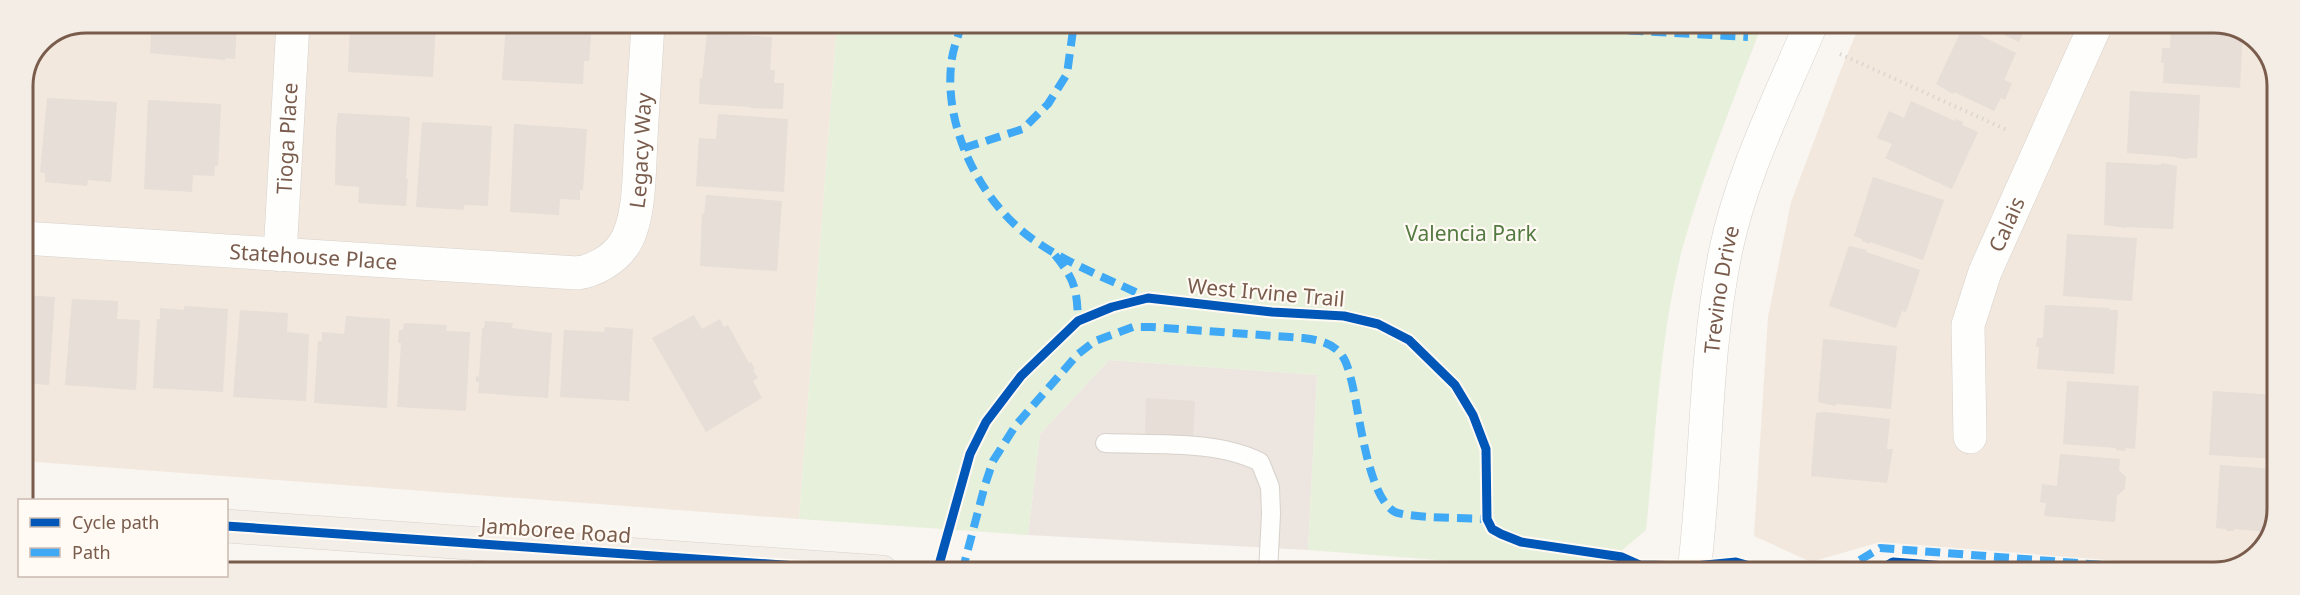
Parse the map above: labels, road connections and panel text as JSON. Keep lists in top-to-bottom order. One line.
{"streets":{"main road":["Jamboree Road"],"street":["Tioga Place","Legacy Way","Calais","Statehouse Place","Trevino Drive"],"cycle path":["West Irvine Trail"]},"crossings":[["Tioga Place","Statehouse Place"],["Legacy Way","Statehouse Place"]],"parks":["Valencia Park"],"legend":["Cycle path","Path"]}
